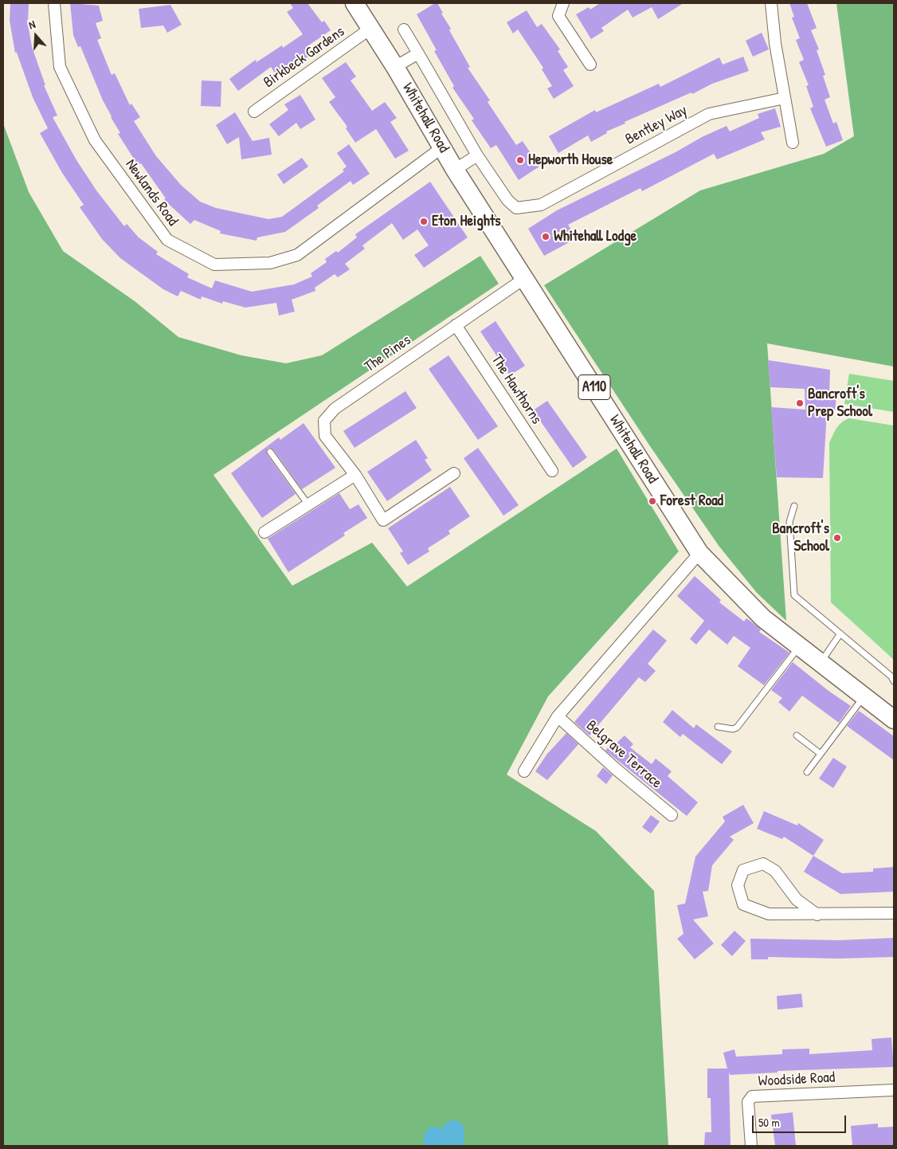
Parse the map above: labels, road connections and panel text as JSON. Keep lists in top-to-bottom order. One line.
{"streets":{"main road":["Whitehall Road","A110"],"street":["Birkbeck Gardens","Bentley Way","Newlands Road","The Pines","The Hawthorns","Belgrave Terrace","Woodside Road"]},"crossings":[["Birkbeck Gardens","Whitehall Road"],["Whitehall Road","Bentley Way"],["Whitehall Road","Newlands Road"],["Whitehall Road","The Pines"],["The Pines","The Hawthorns"]],"places":["Hepworth House","Eton Heights","Whitehall Lodge","Bancroft's Prep School","Forest Road","Bancroft's School"],"scale_bar":"50 m","north":"top"}
